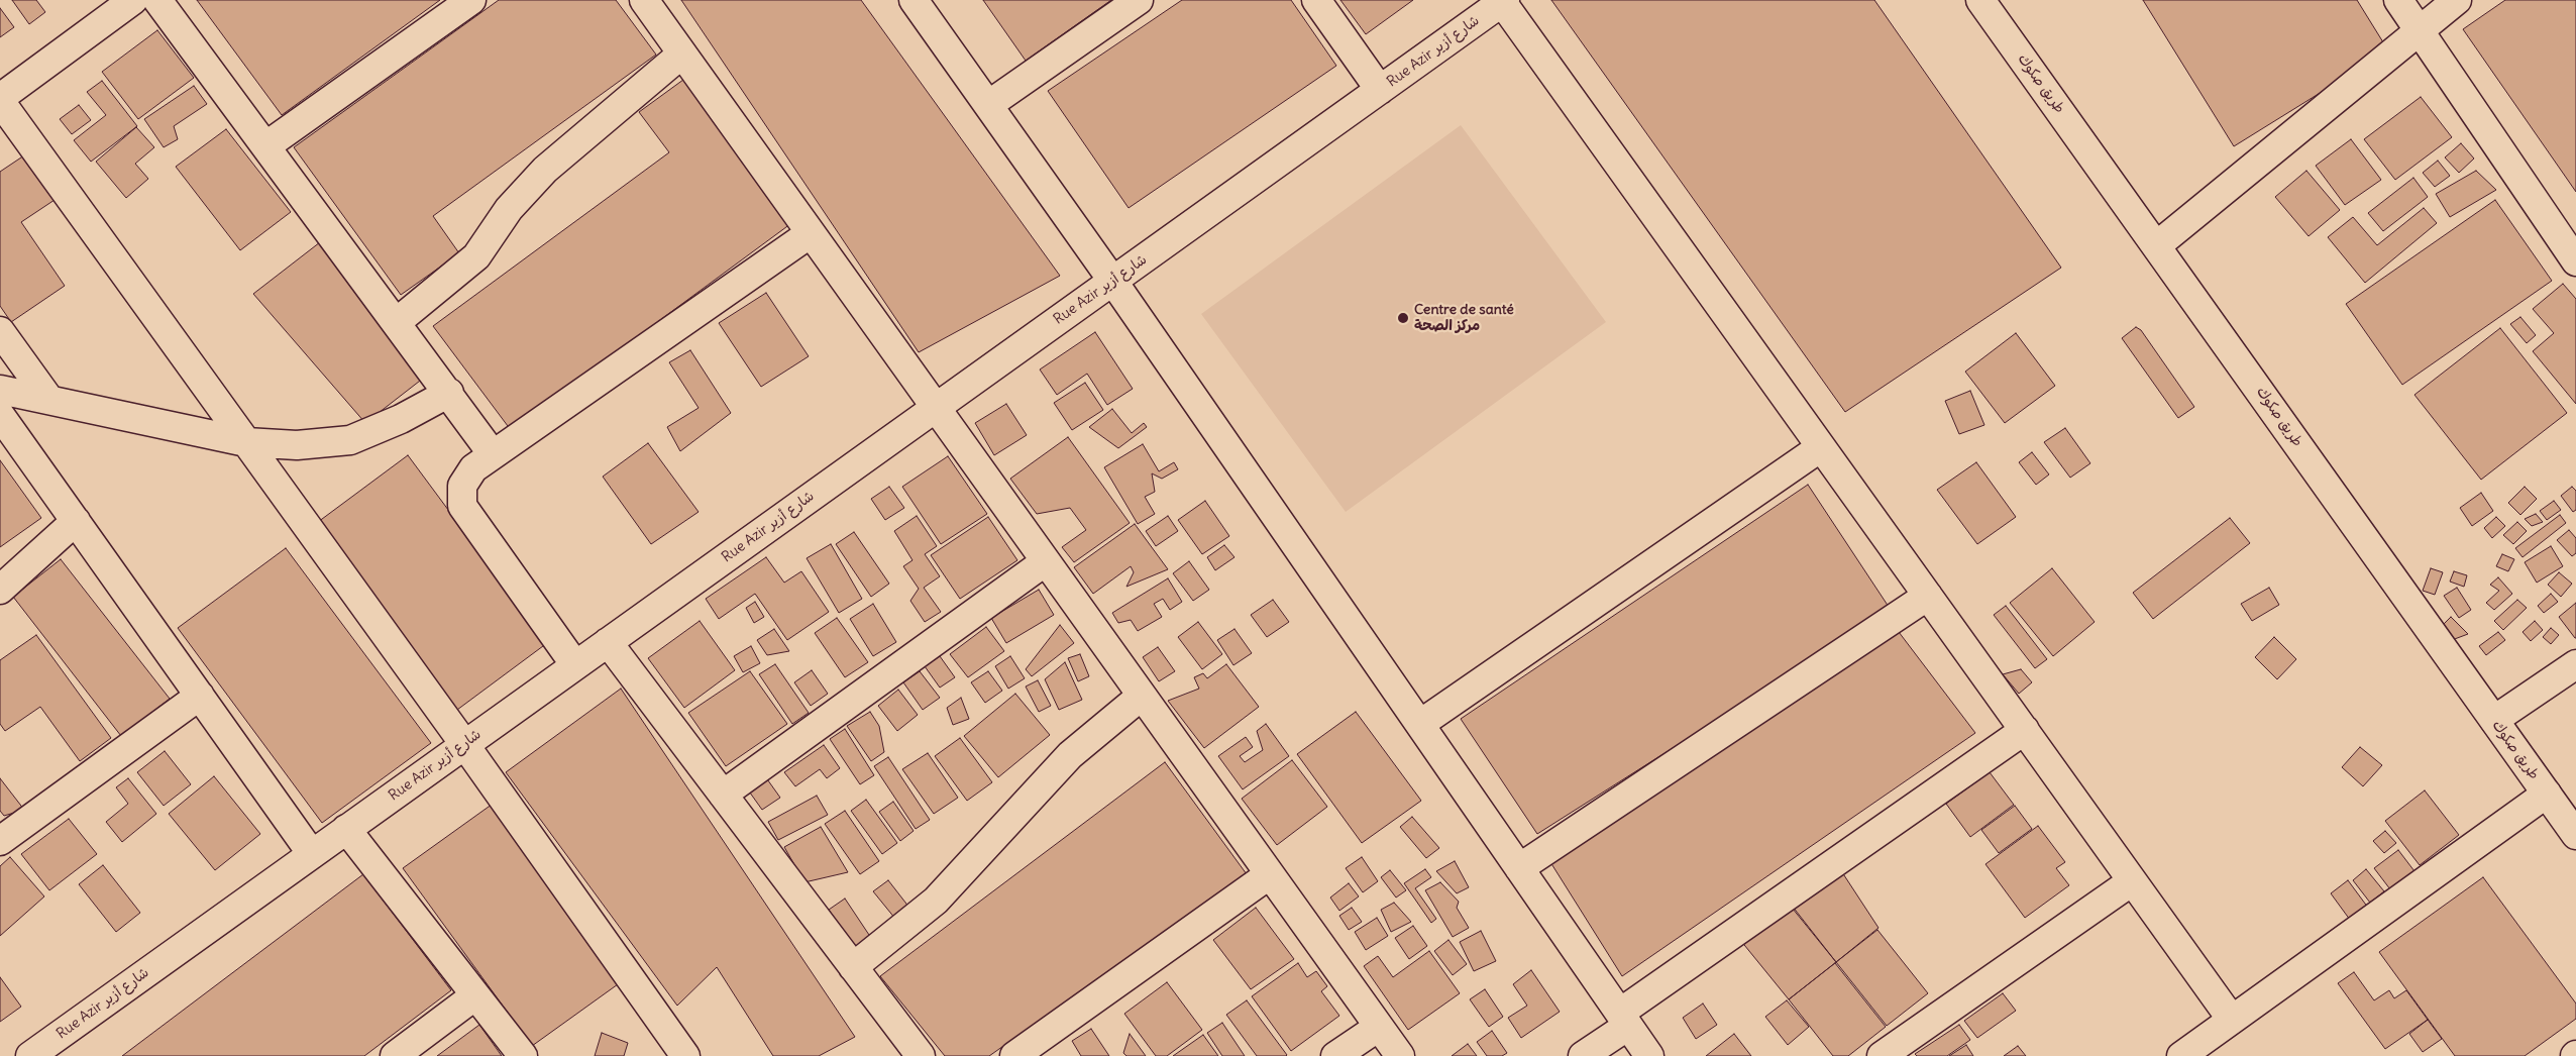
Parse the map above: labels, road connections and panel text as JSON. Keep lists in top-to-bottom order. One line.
{"streets":{"street":["Rue Azir شارع أزير","طريق صكوك"]},"places":["Centre de santé مركز الصحة"]}
